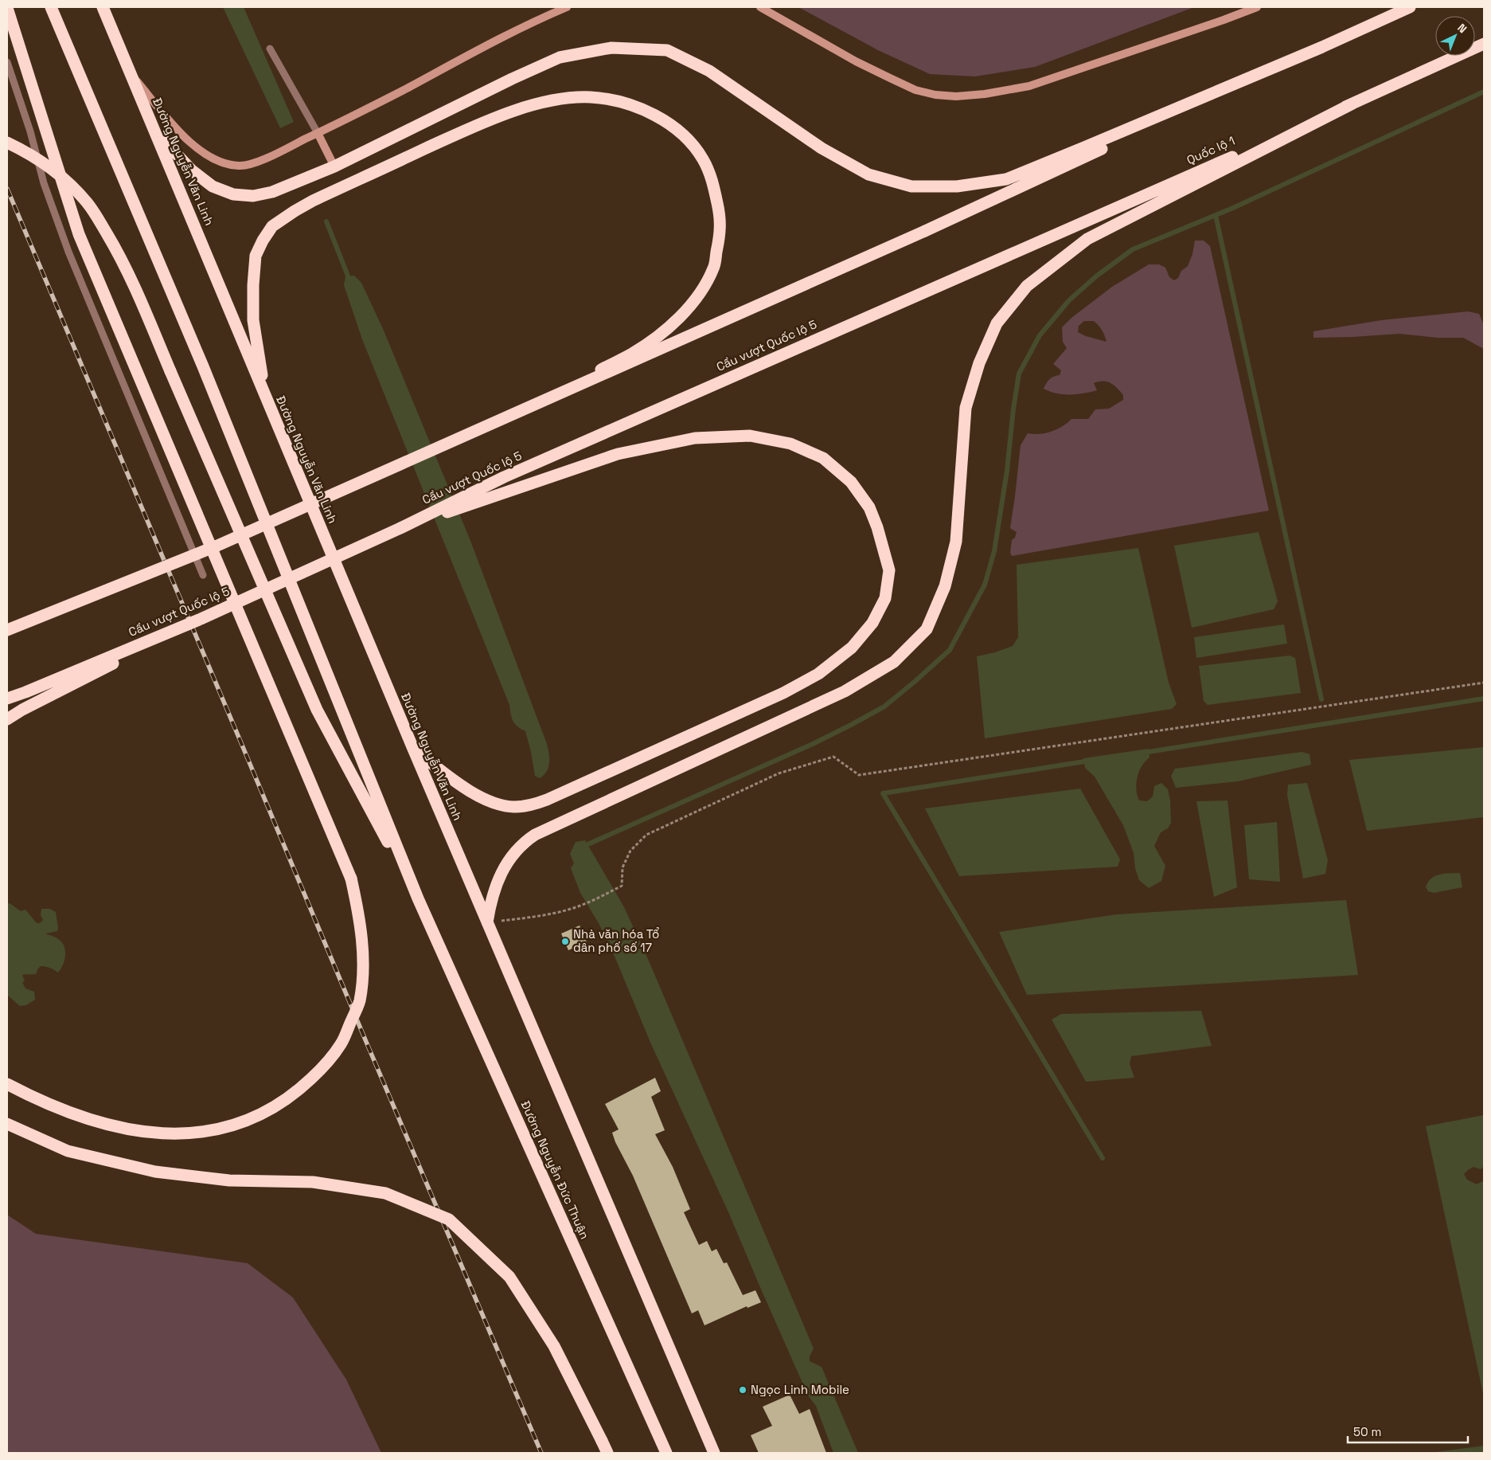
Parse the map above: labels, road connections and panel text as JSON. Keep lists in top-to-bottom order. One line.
{"streets":{"highway":["Quốc lộ 1","Đường Nguyễn Văn Linh","Cầu vượt Quốc lộ 5","Đường Nguyễn Đức Thuận"]},"crossings":[["Quốc lộ 1","Cầu vượt Quốc lộ 5"]],"places":["Nhà văn hóa Tổ dân phố số 17","Ngọc Linh Mobile"],"scale_bar":"50 m","north":"top right"}
